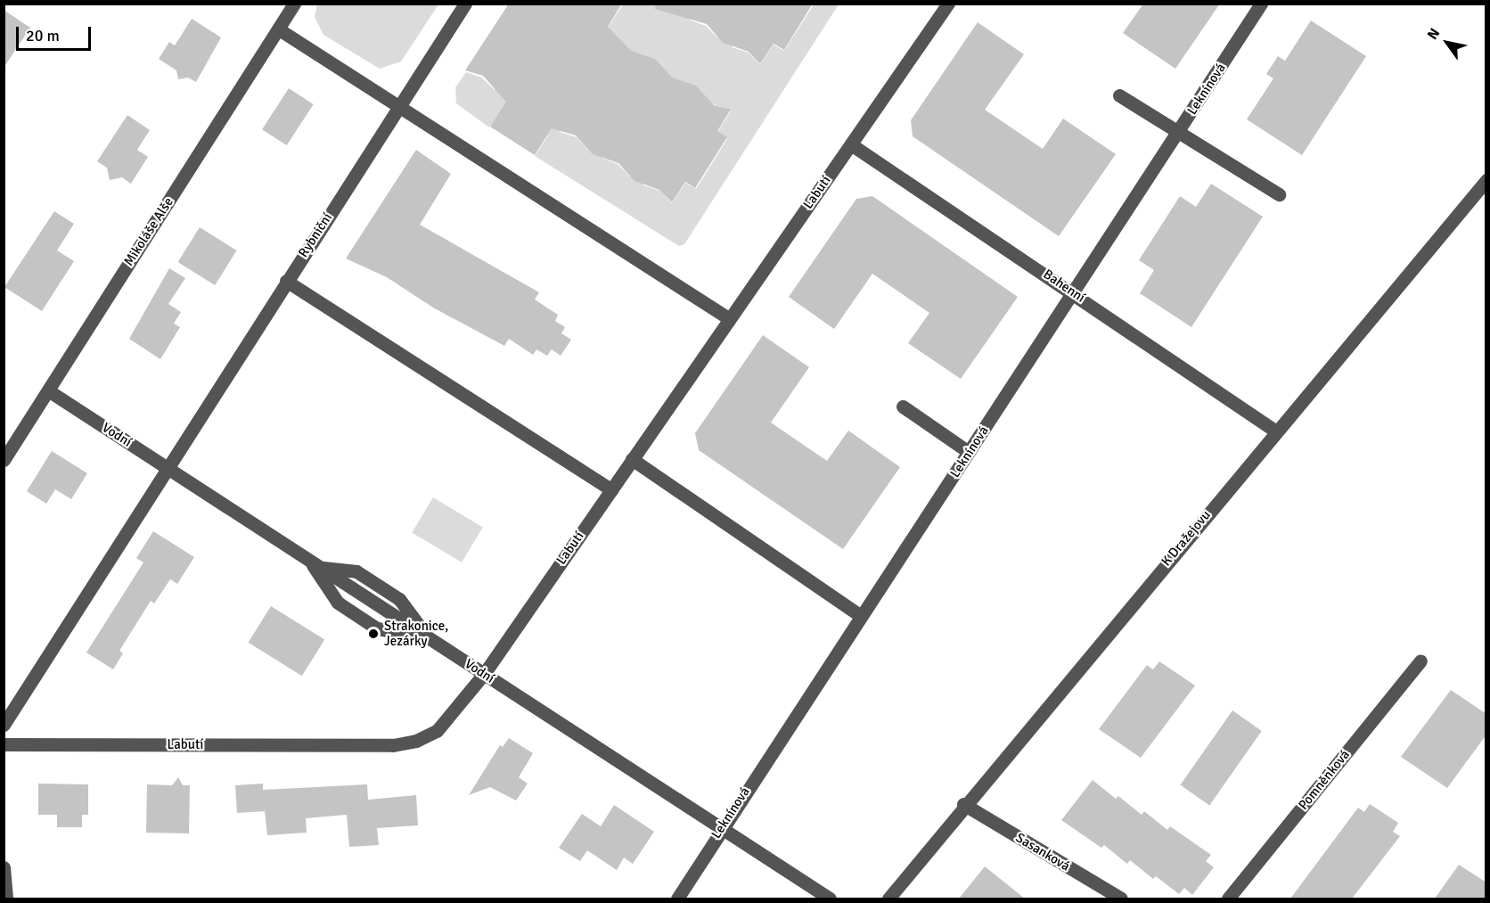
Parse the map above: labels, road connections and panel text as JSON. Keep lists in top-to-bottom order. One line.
{"streets":{"street":["Leknínová","Labutí","Mikoláše Alše","Rybniční","Bahenní","Vodní","K Dražejovu","Pomněnková","Sasanková"]},"crossings":[["Leknínová","Bahenní"],["Leknínová","Vodní"],["Labutí","Bahenní"],["Labutí","Vodní"],["Mikoláše Alše","Vodní"],["Rybniční","Vodní"],["Bahenní","K Dražejovu"],["K Dražejovu","Sasanková"]],"places":["Strakonice, Jezárky"],"scale_bar":"20 m","north":"top left"}
